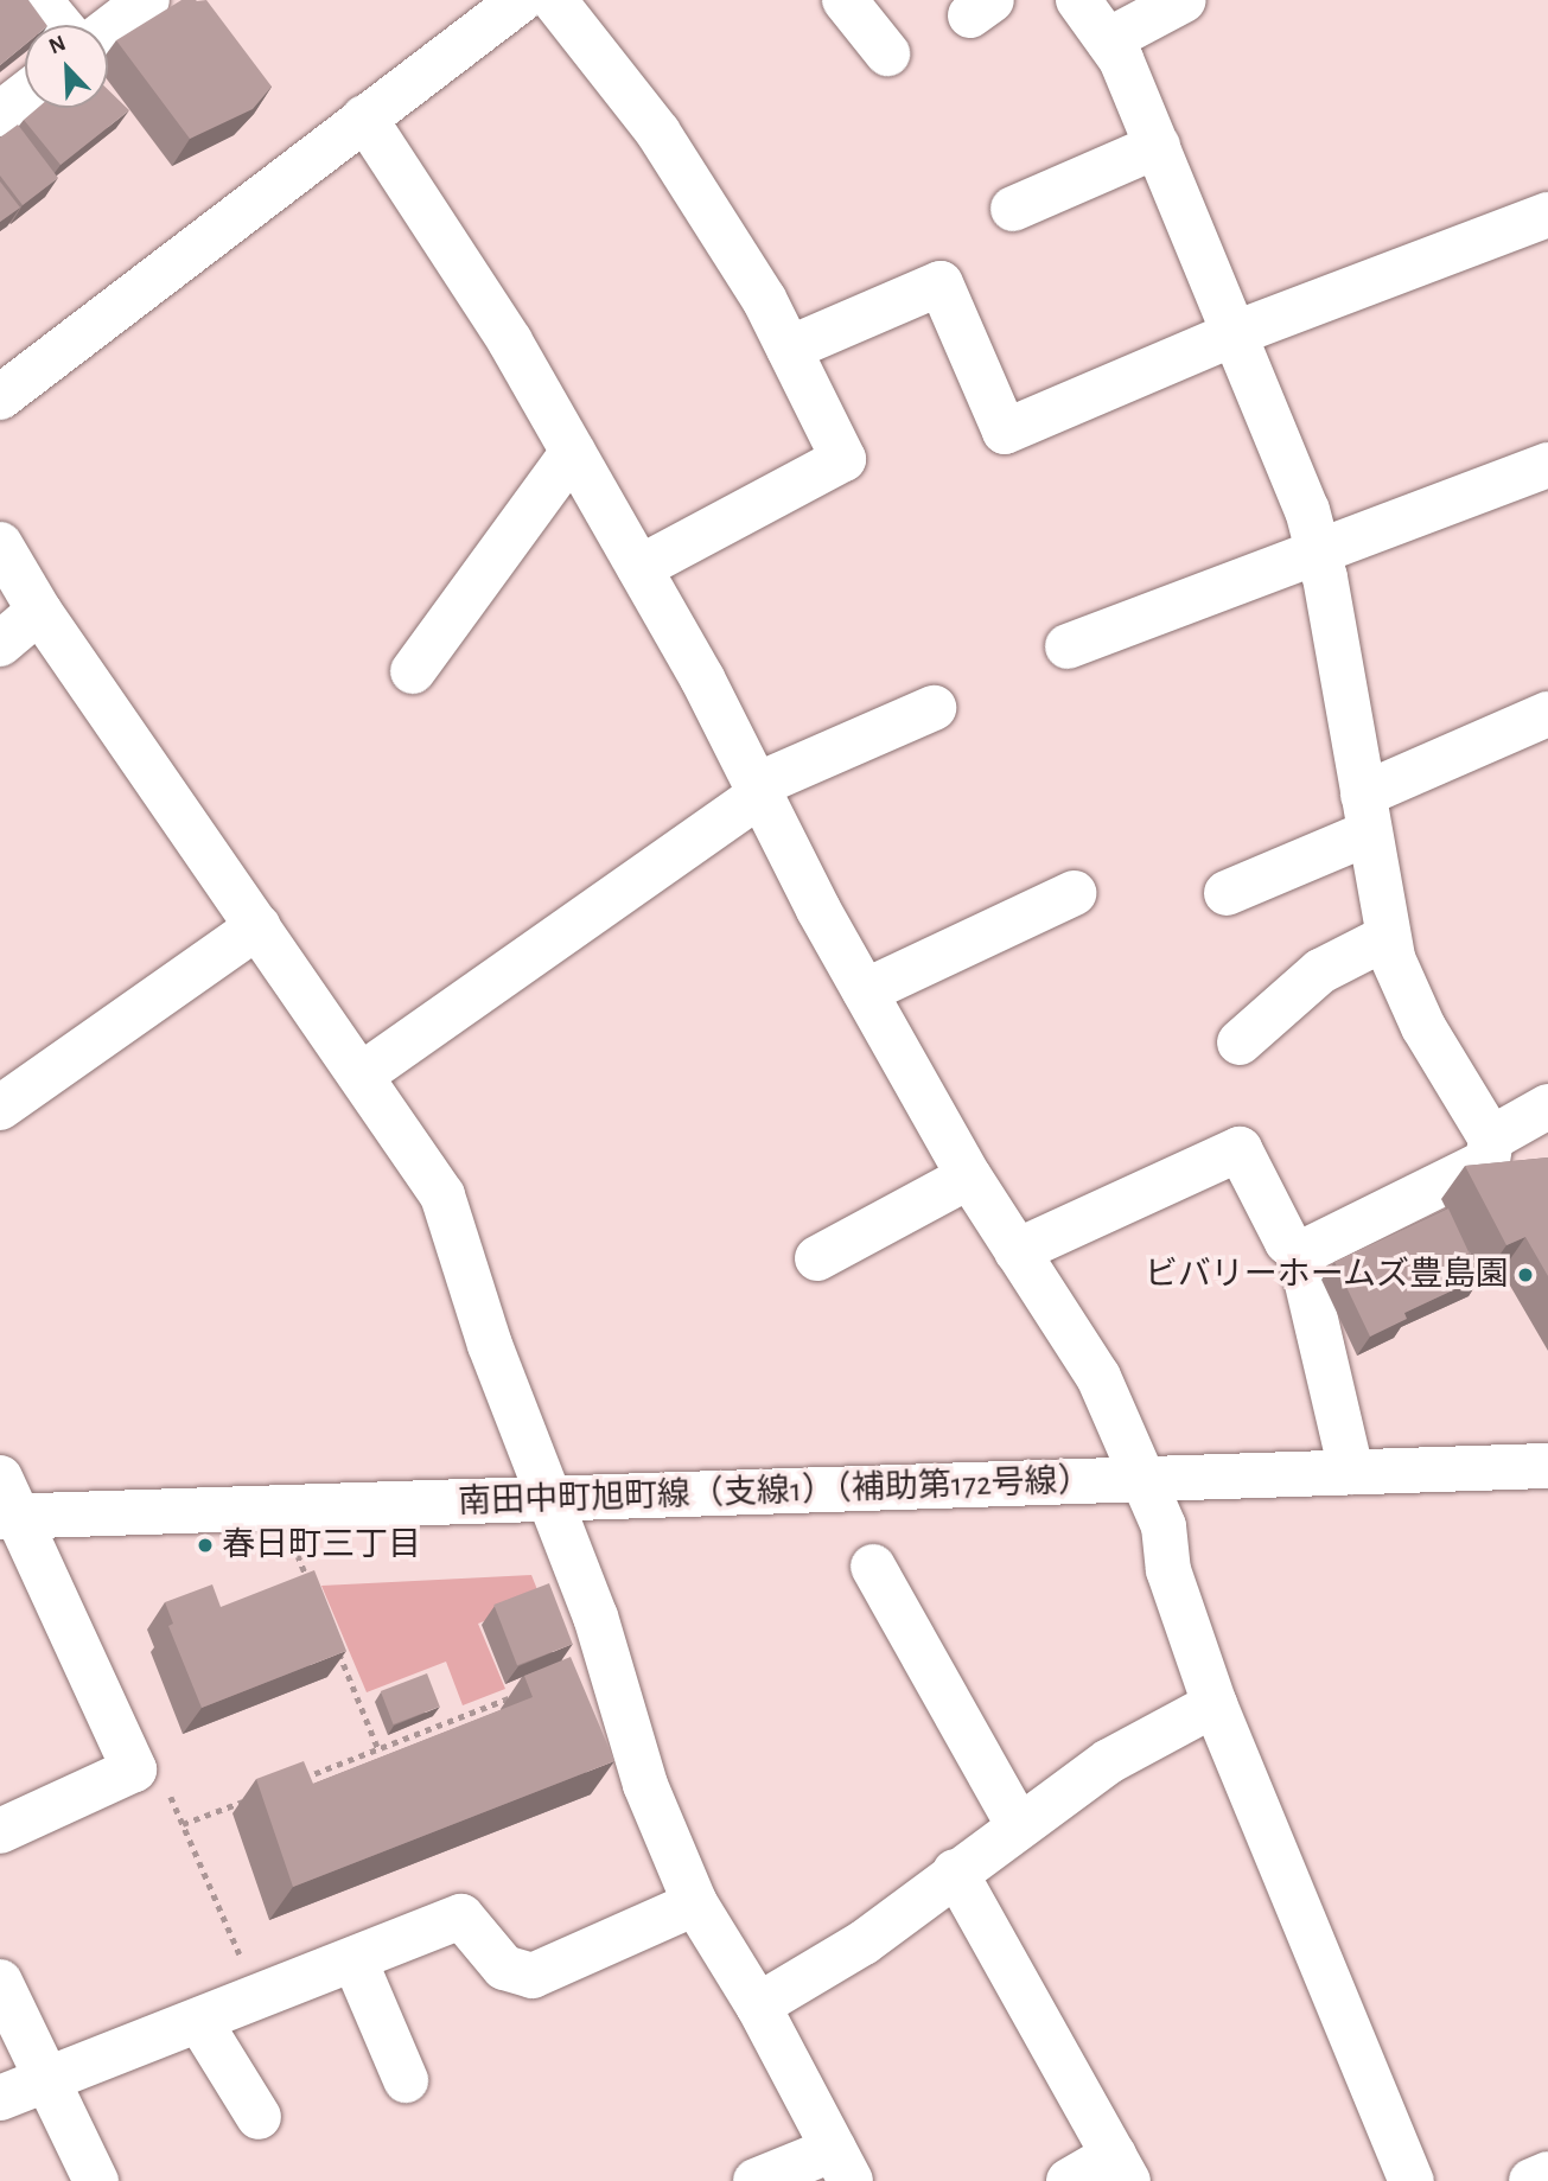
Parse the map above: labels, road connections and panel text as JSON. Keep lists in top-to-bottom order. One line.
{"streets":{"street":["南田中町旭町線（支線1）（補助第172号線）"]},"places":["ビバリーホームズ豊島園","春日町三丁目"],"north":"top left"}
